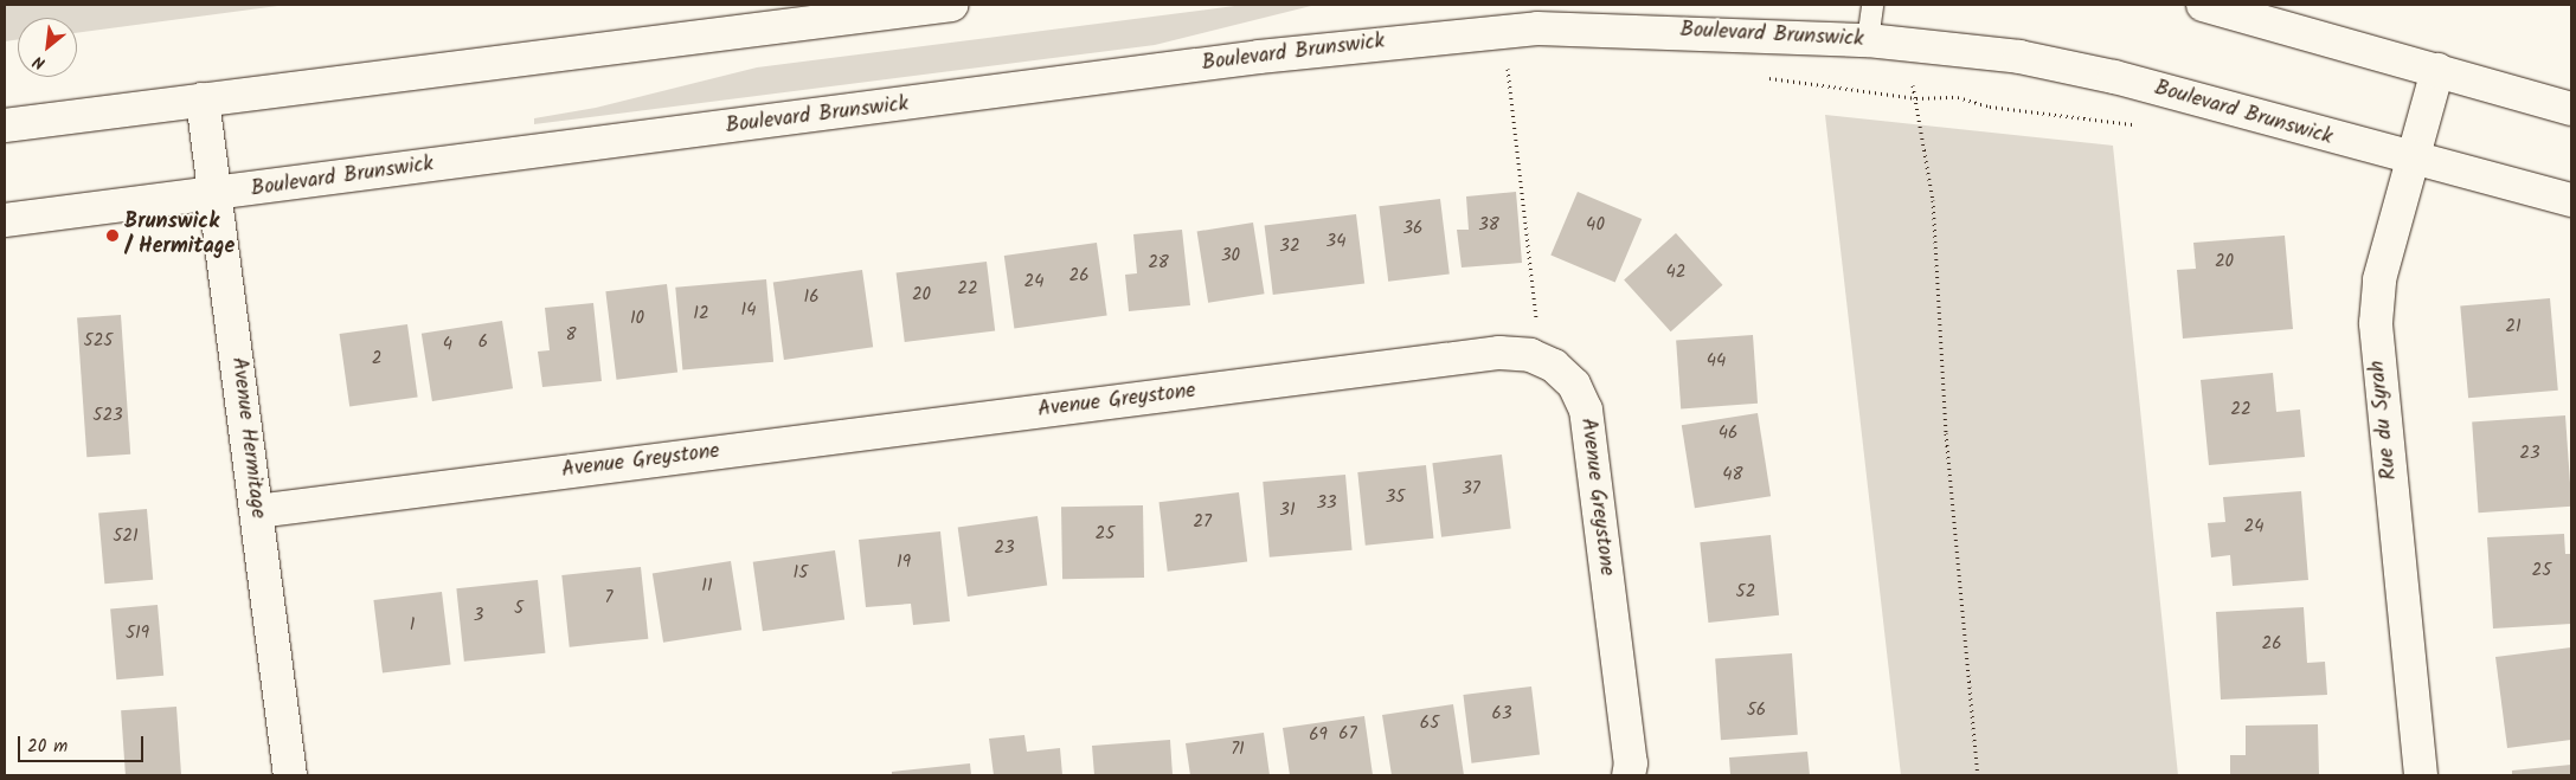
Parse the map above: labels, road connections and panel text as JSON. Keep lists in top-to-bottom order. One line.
{"streets":{"street":["Boulevard Brunswick","Avenue Greystone","Rue du Syrah","Avenue Hermitage"]},"crossings":[["Boulevard Brunswick","Rue du Syrah"],["Boulevard Brunswick","Avenue Hermitage"],["Avenue Greystone","Avenue Hermitage"]],"places":["Brunswick / Hermitage"],"house_numbers":["38","40","36","34","32","30","20","28","42","26","24","22","20","16","14","12","10","21","8","525","6","4","2","44","22","523","46","23","48","37","35","33","31","27","24","25","521","23","19","25","15","11","52","7","5","3","1","519","26","56","63","65","67","69","71"],"scale_bar":"20 m","north":"bottom left"}
